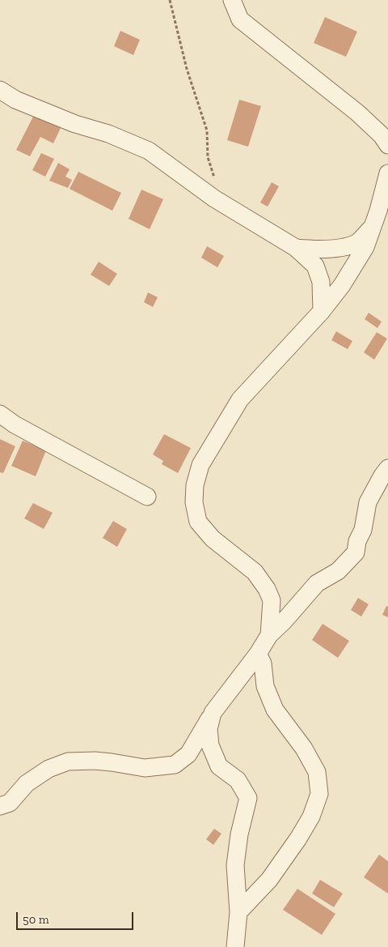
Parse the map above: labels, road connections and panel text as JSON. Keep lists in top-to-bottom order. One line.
{"scale_bar":"50 m"}
